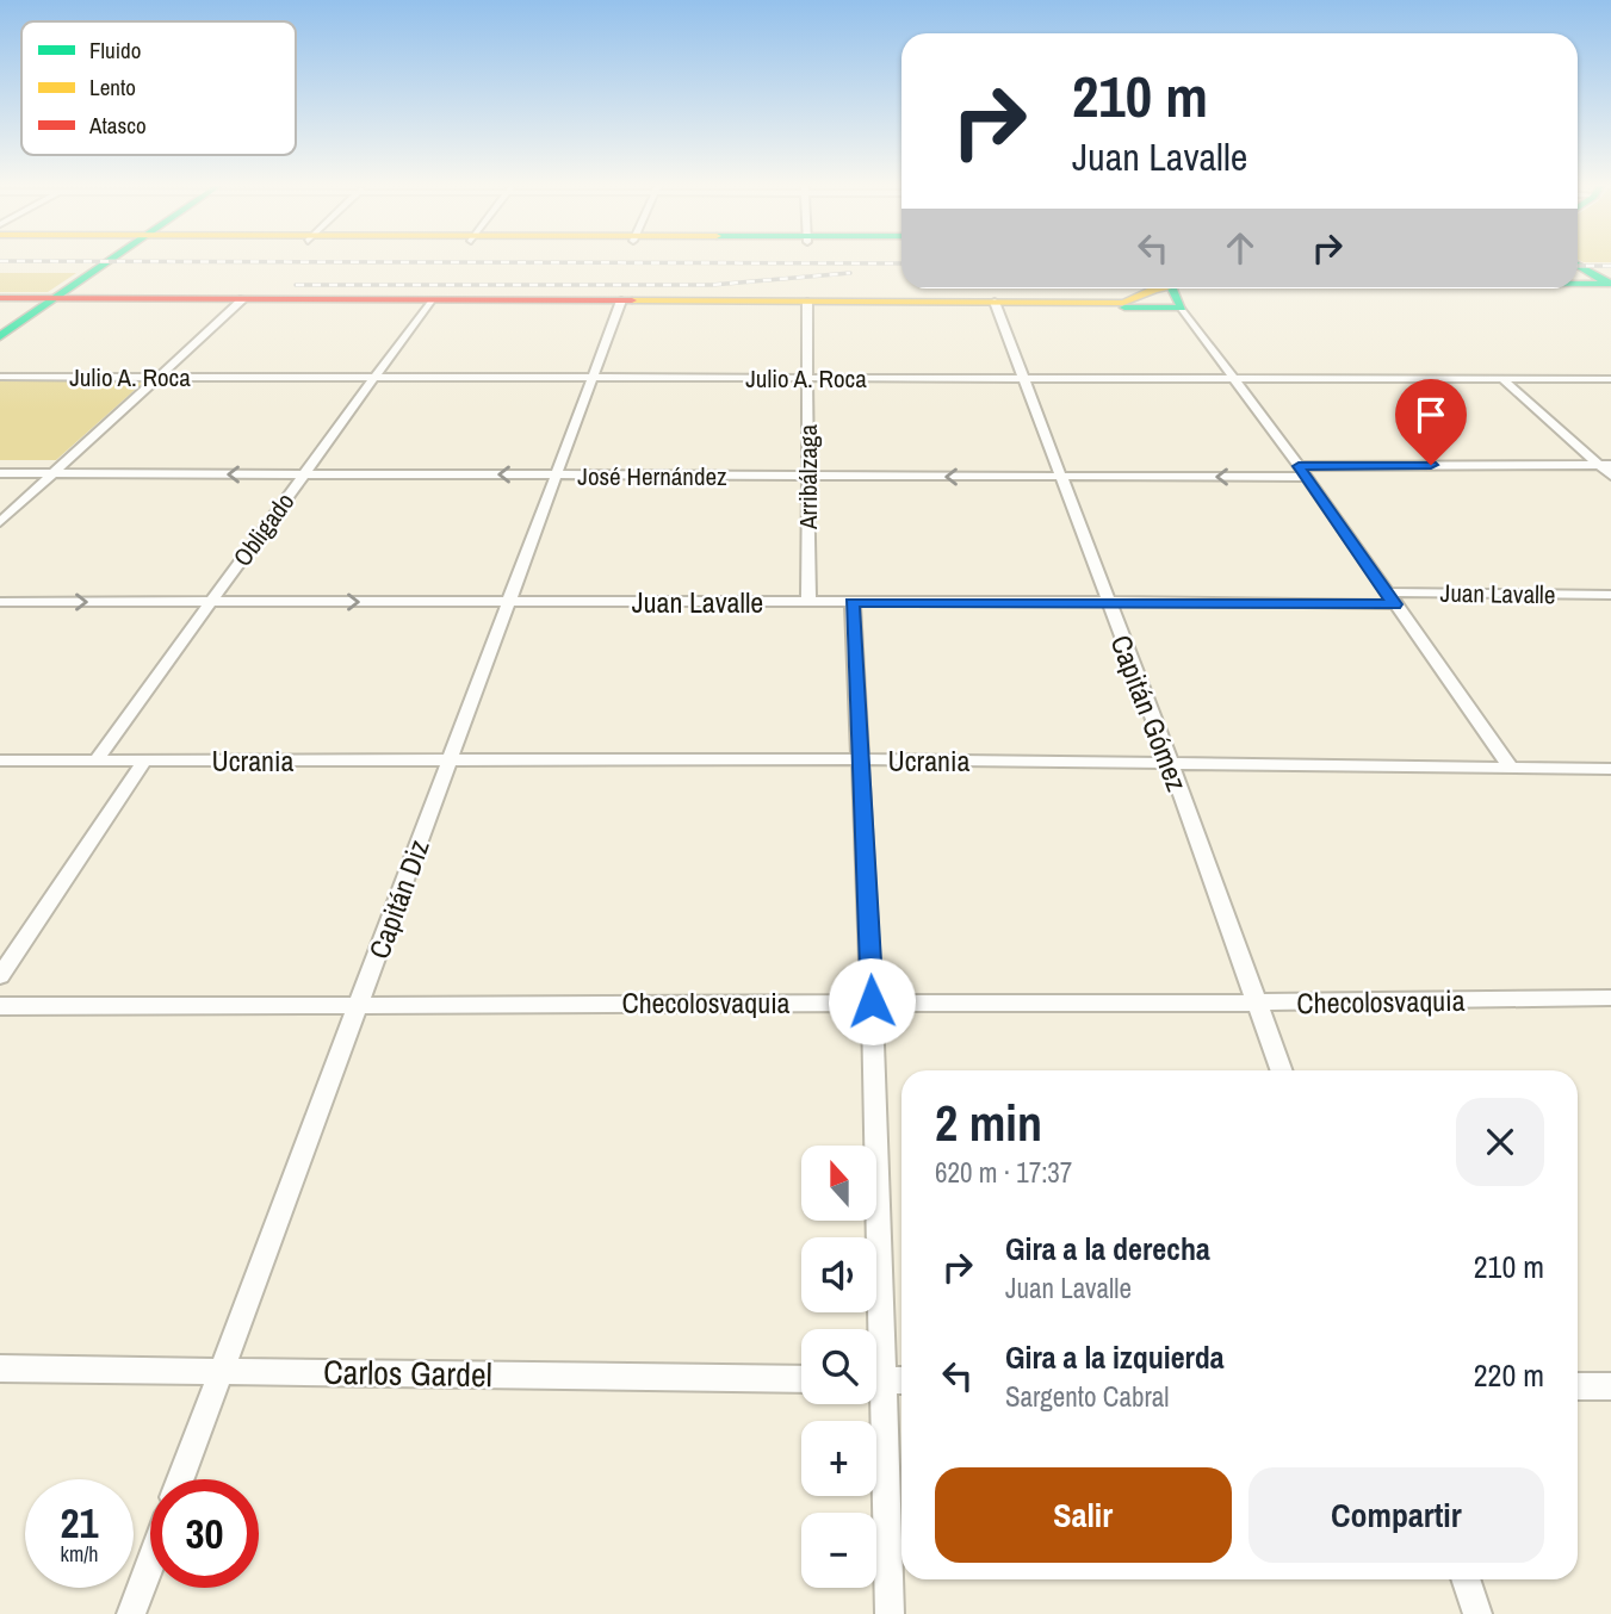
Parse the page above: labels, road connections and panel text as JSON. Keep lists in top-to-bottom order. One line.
{"streets":{"street":["Julio A. Roca","José Hernández","Arribálzaga","Obligado","Juan Lavalle","Capitán Gómez","Ucrania","Capitán Diz","Checolosvaquia","Carlos Gardel"]},"crossings":[["Julio A. Roca","Arribálzaga"],["Julio A. Roca","Obligado"],["Julio A. Roca","Capitán Gómez"],["Julio A. Roca","Capitán Diz"],["José Hernández","Arribálzaga"],["José Hernández","Obligado"],["José Hernández","Capitán Gómez"],["José Hernández","Capitán Diz"],["Arribálzaga","Juan Lavalle"],["Obligado","Juan Lavalle"],["Obligado","Ucrania"],["Juan Lavalle","Capitán Gómez"],["Juan Lavalle","Capitán Diz"],["Capitán Gómez","Ucrania"],["Capitán Gómez","Checolosvaquia"],["Ucrania","Capitán Diz"],["Capitán Diz","Checolosvaquia"],["Capitán Diz","Carlos Gardel"]],"one_way":["José Hernández"],"legend":["Fluido","Lento","Atasco"],"north":"top","page":{"turn":["210 m","Juan Lavalle"],"heading":["2 min","620 m · 17:37"],"map_buttons":["+","−"],"list":[{"name":"Gira a la derecha","note":"Juan Lavalle","value":"210 m"},{"name":"Gira a la izquierda","note":"Sargento Cabral","value":"220 m"}],"buttons":["Salir","Compartir"],"speed":"21 km/h","limit":"30"}}
